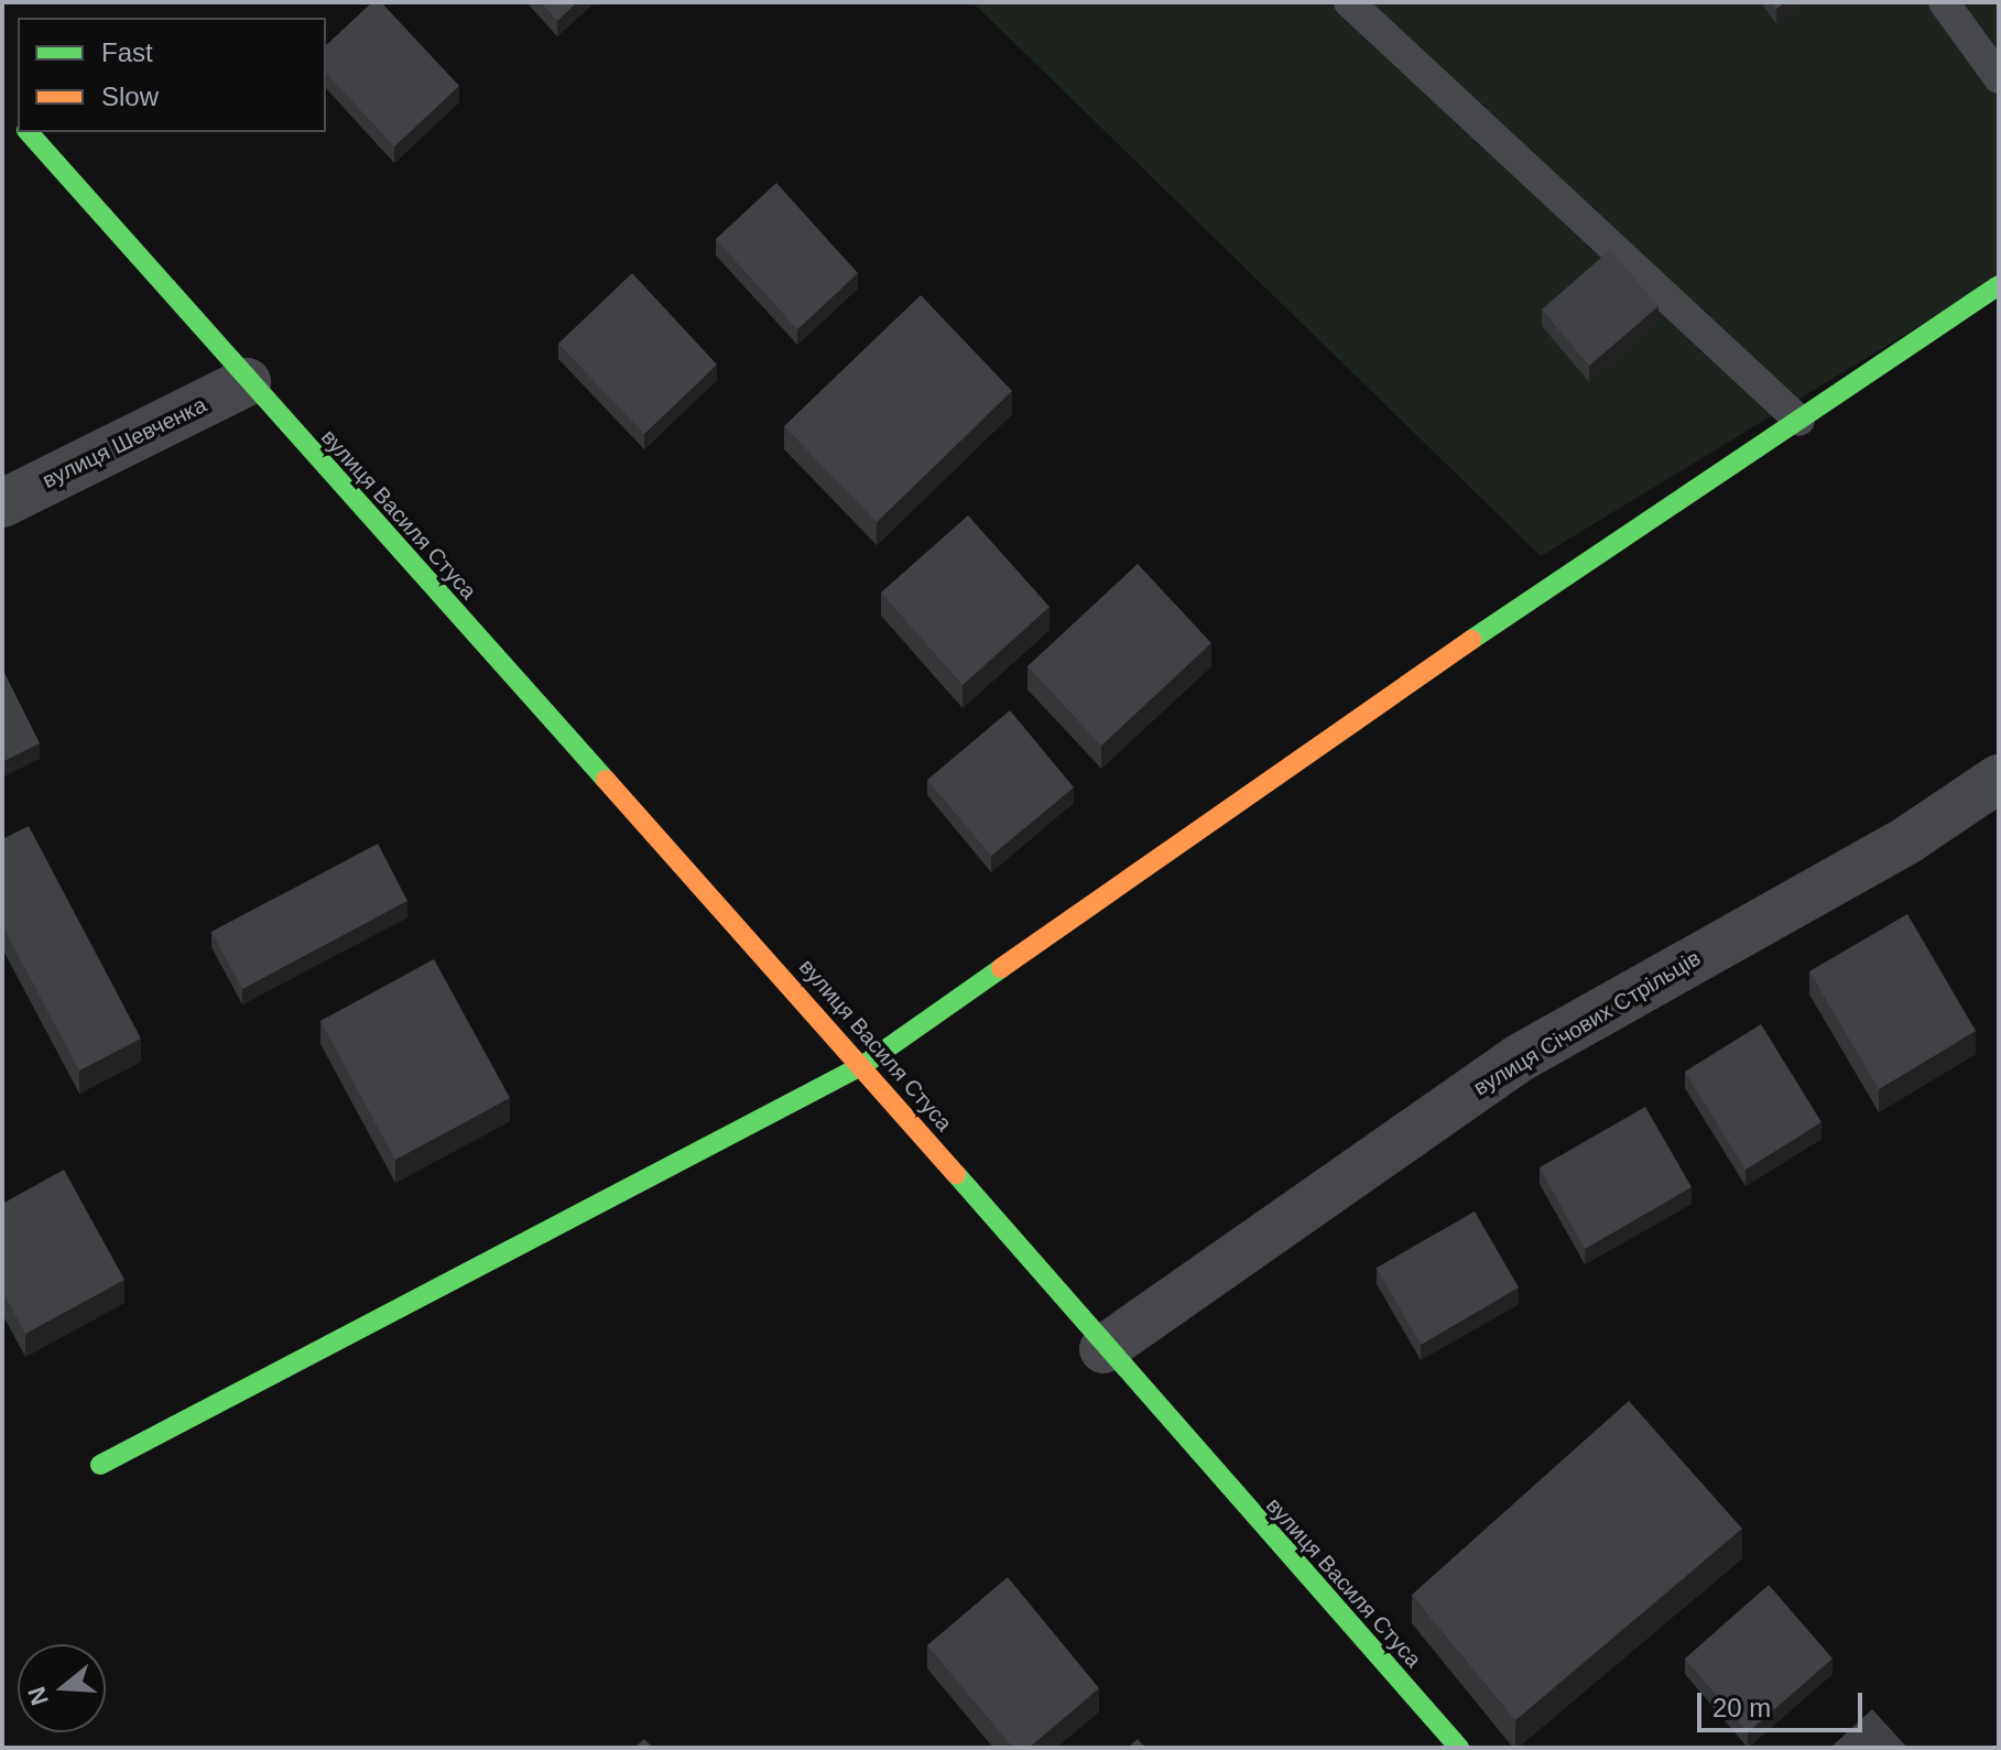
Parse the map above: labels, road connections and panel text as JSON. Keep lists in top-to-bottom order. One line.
{"streets":{"street":["вулиця Шевченка","вулиця Василя Стуса","вулиця Січових Стрільців"]},"crossings":[["вулиця Шевченка","вулиця Василя Стуса"],["вулиця Василя Стуса","вулиця Січових Стрільців"]],"legend":["Fast","Slow"],"scale_bar":"20 m","north":"left"}
